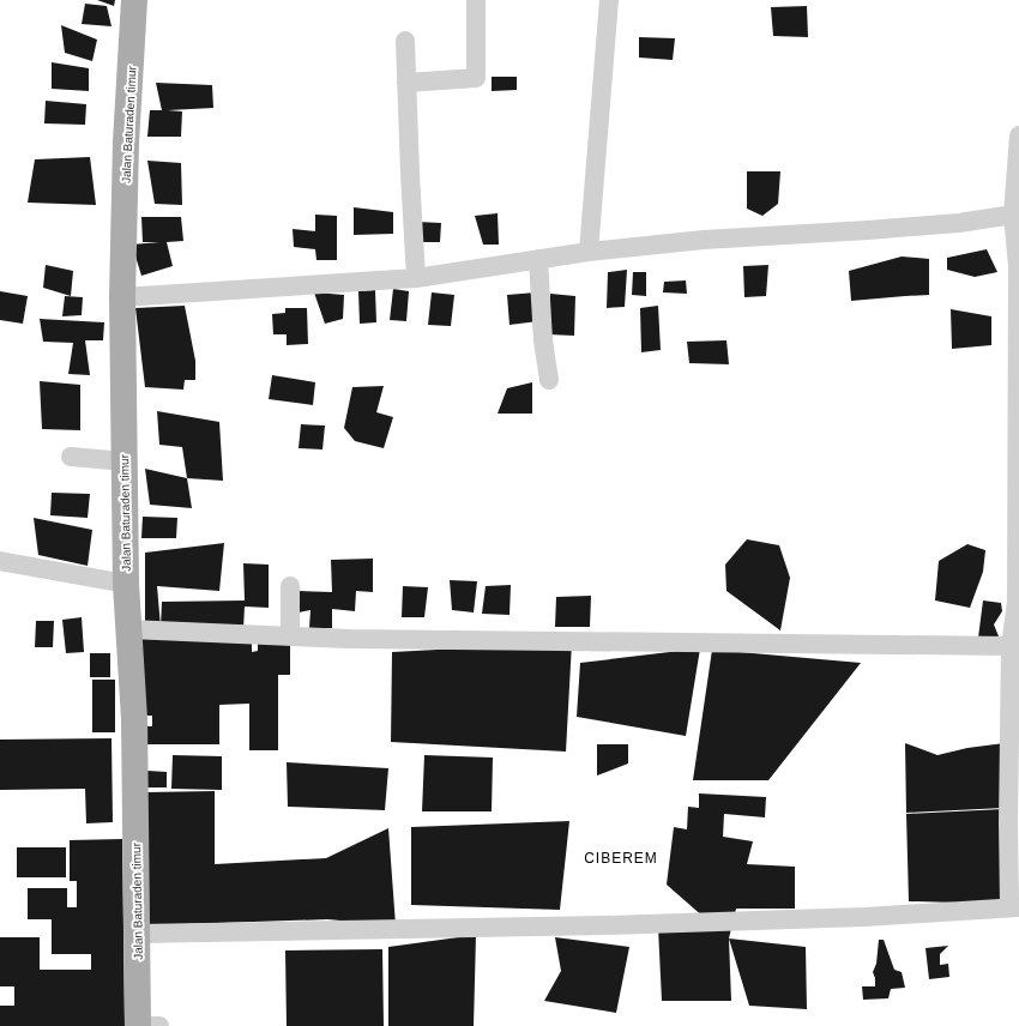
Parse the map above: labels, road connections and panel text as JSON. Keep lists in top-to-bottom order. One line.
{"streets":{"main road":["Jalan Baturaden timur"]},"districts":["CIBEREM"]}
